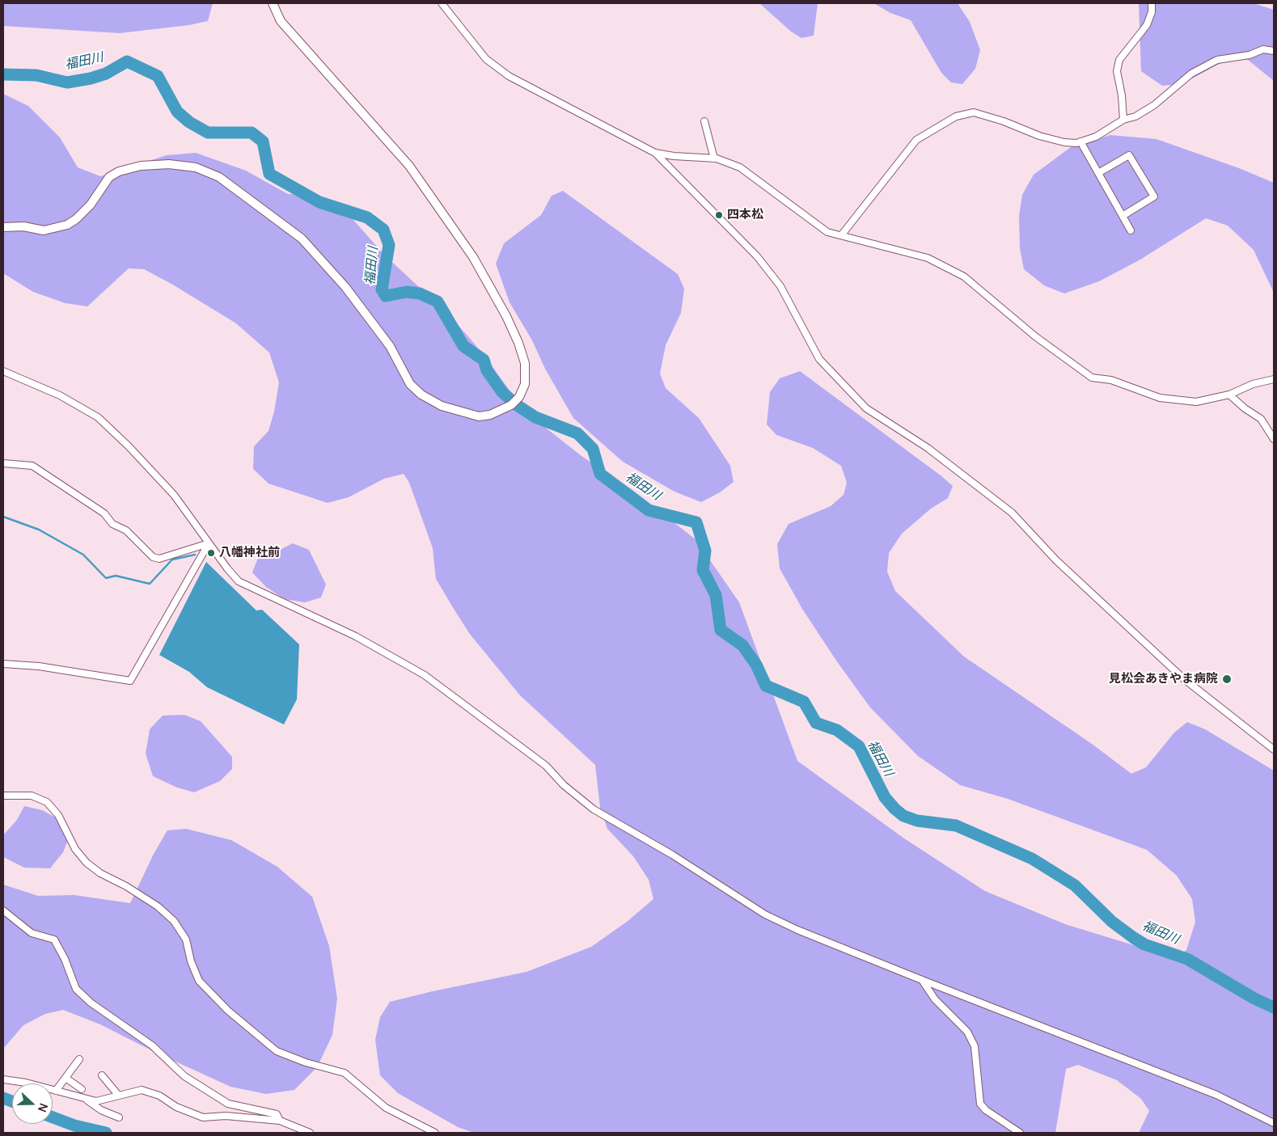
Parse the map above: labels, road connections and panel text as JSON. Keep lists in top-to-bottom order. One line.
{"water":["福田川"],"places":["四本松","八幡神社前","見松会あきやま病院"],"north":"right"}
